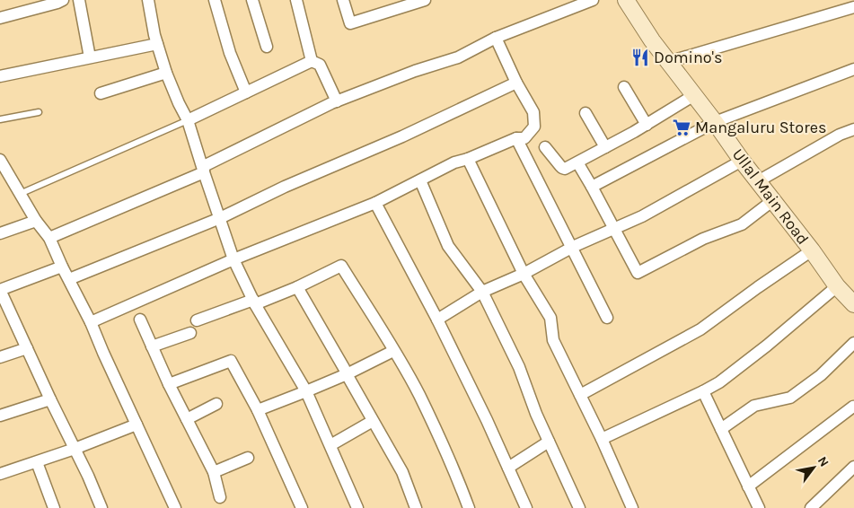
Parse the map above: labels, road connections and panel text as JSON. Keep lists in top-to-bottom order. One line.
{"streets":{"main road":["Ullal Main Road"]},"places":{"restaurant":["Domino's"],"supermarket":["Mangaluru Stores"]},"north":"top right"}
